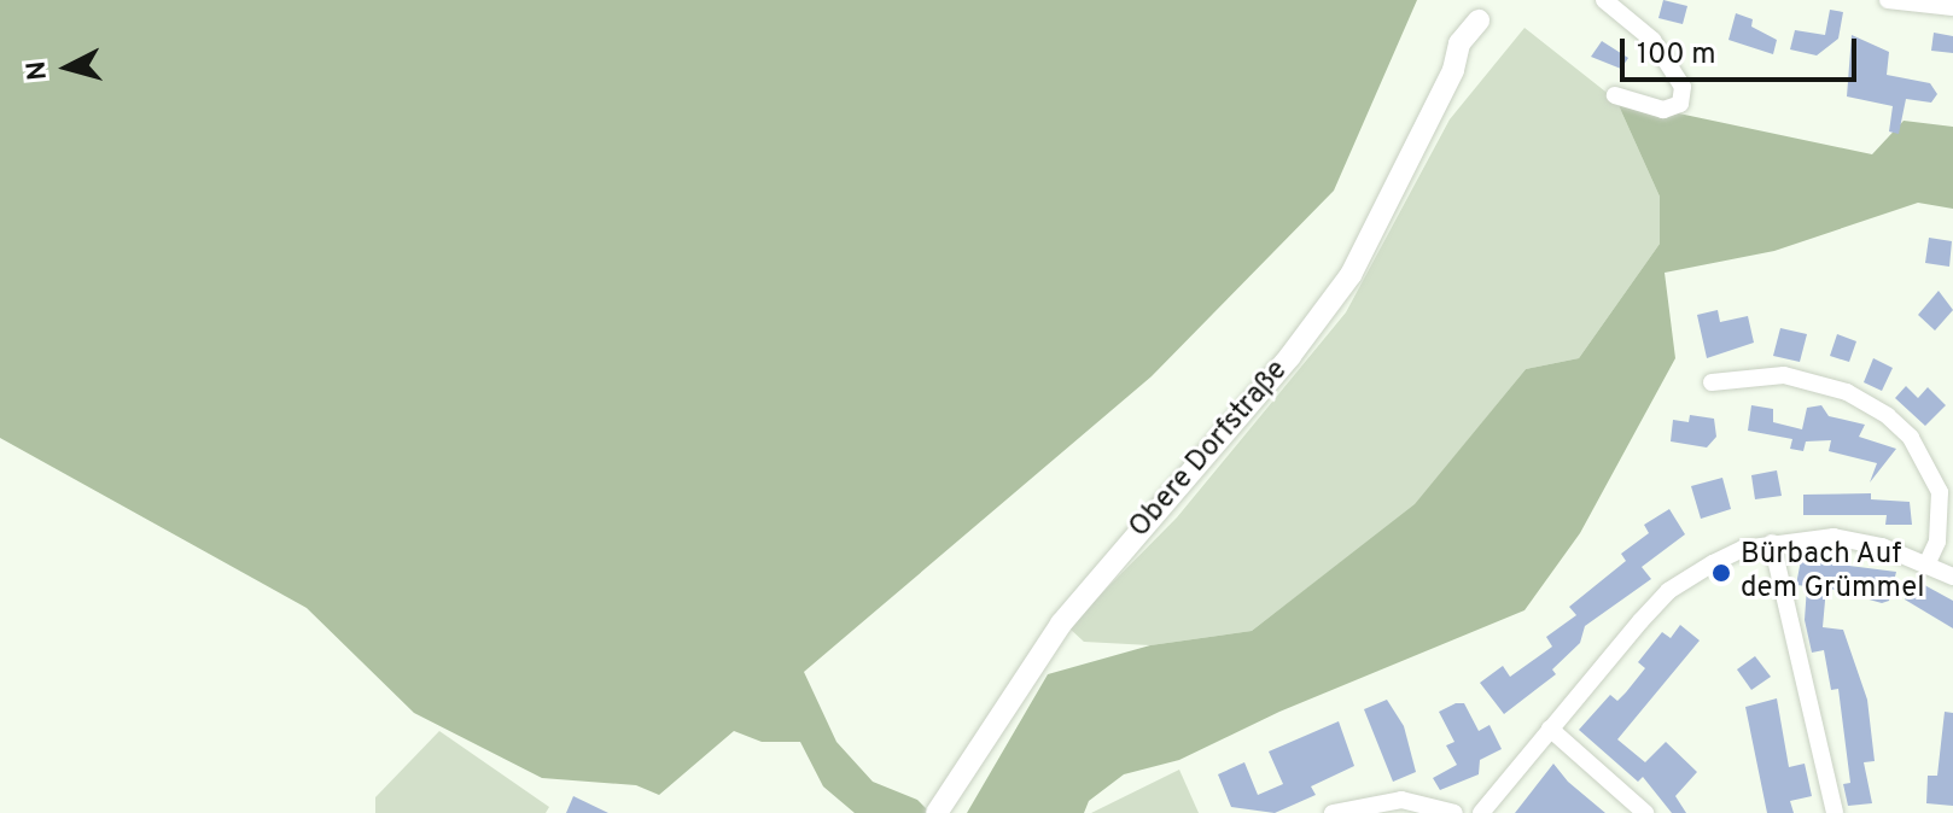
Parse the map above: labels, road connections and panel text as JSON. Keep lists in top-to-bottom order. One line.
{"streets":{"street":["Obere Dorfstraße"]},"places":["Bürbach Auf dem Grümmel"],"scale_bar":"100 m","north":"left"}
